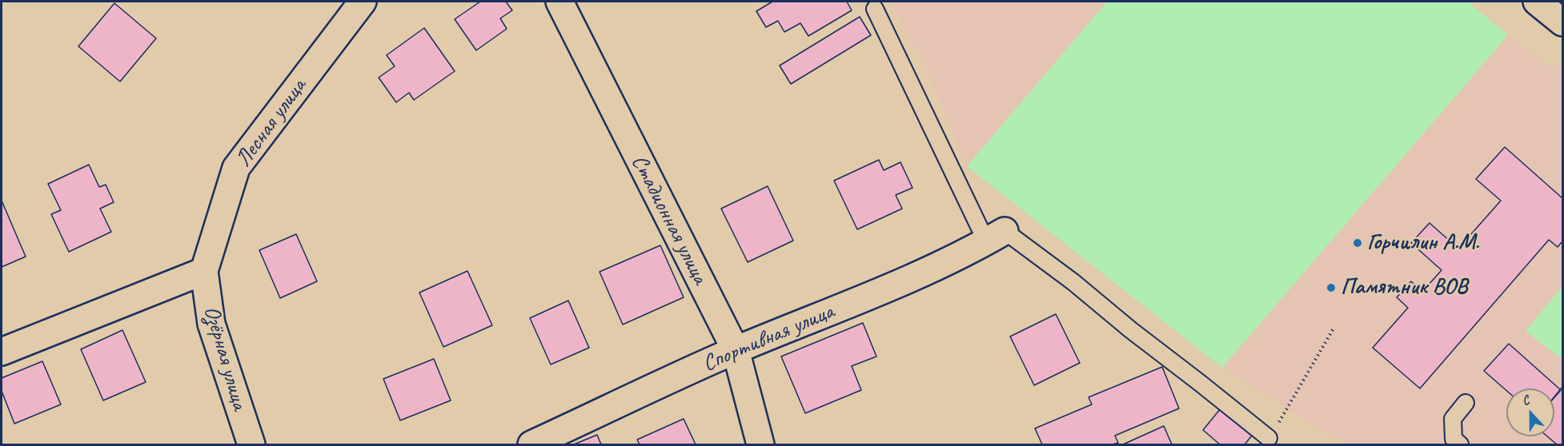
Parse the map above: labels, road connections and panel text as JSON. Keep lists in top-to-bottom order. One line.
{"streets":{"street":["Лесная улица","Стадионная улица","Спортивная улица","Озёрная улица"]},"crossings":[["Лесная улица","Озёрная улица"],["Стадионная улица","Спортивная улица"]],"places":["Горчилин А.М.","Памятник ВОВ"],"north":"top"}
